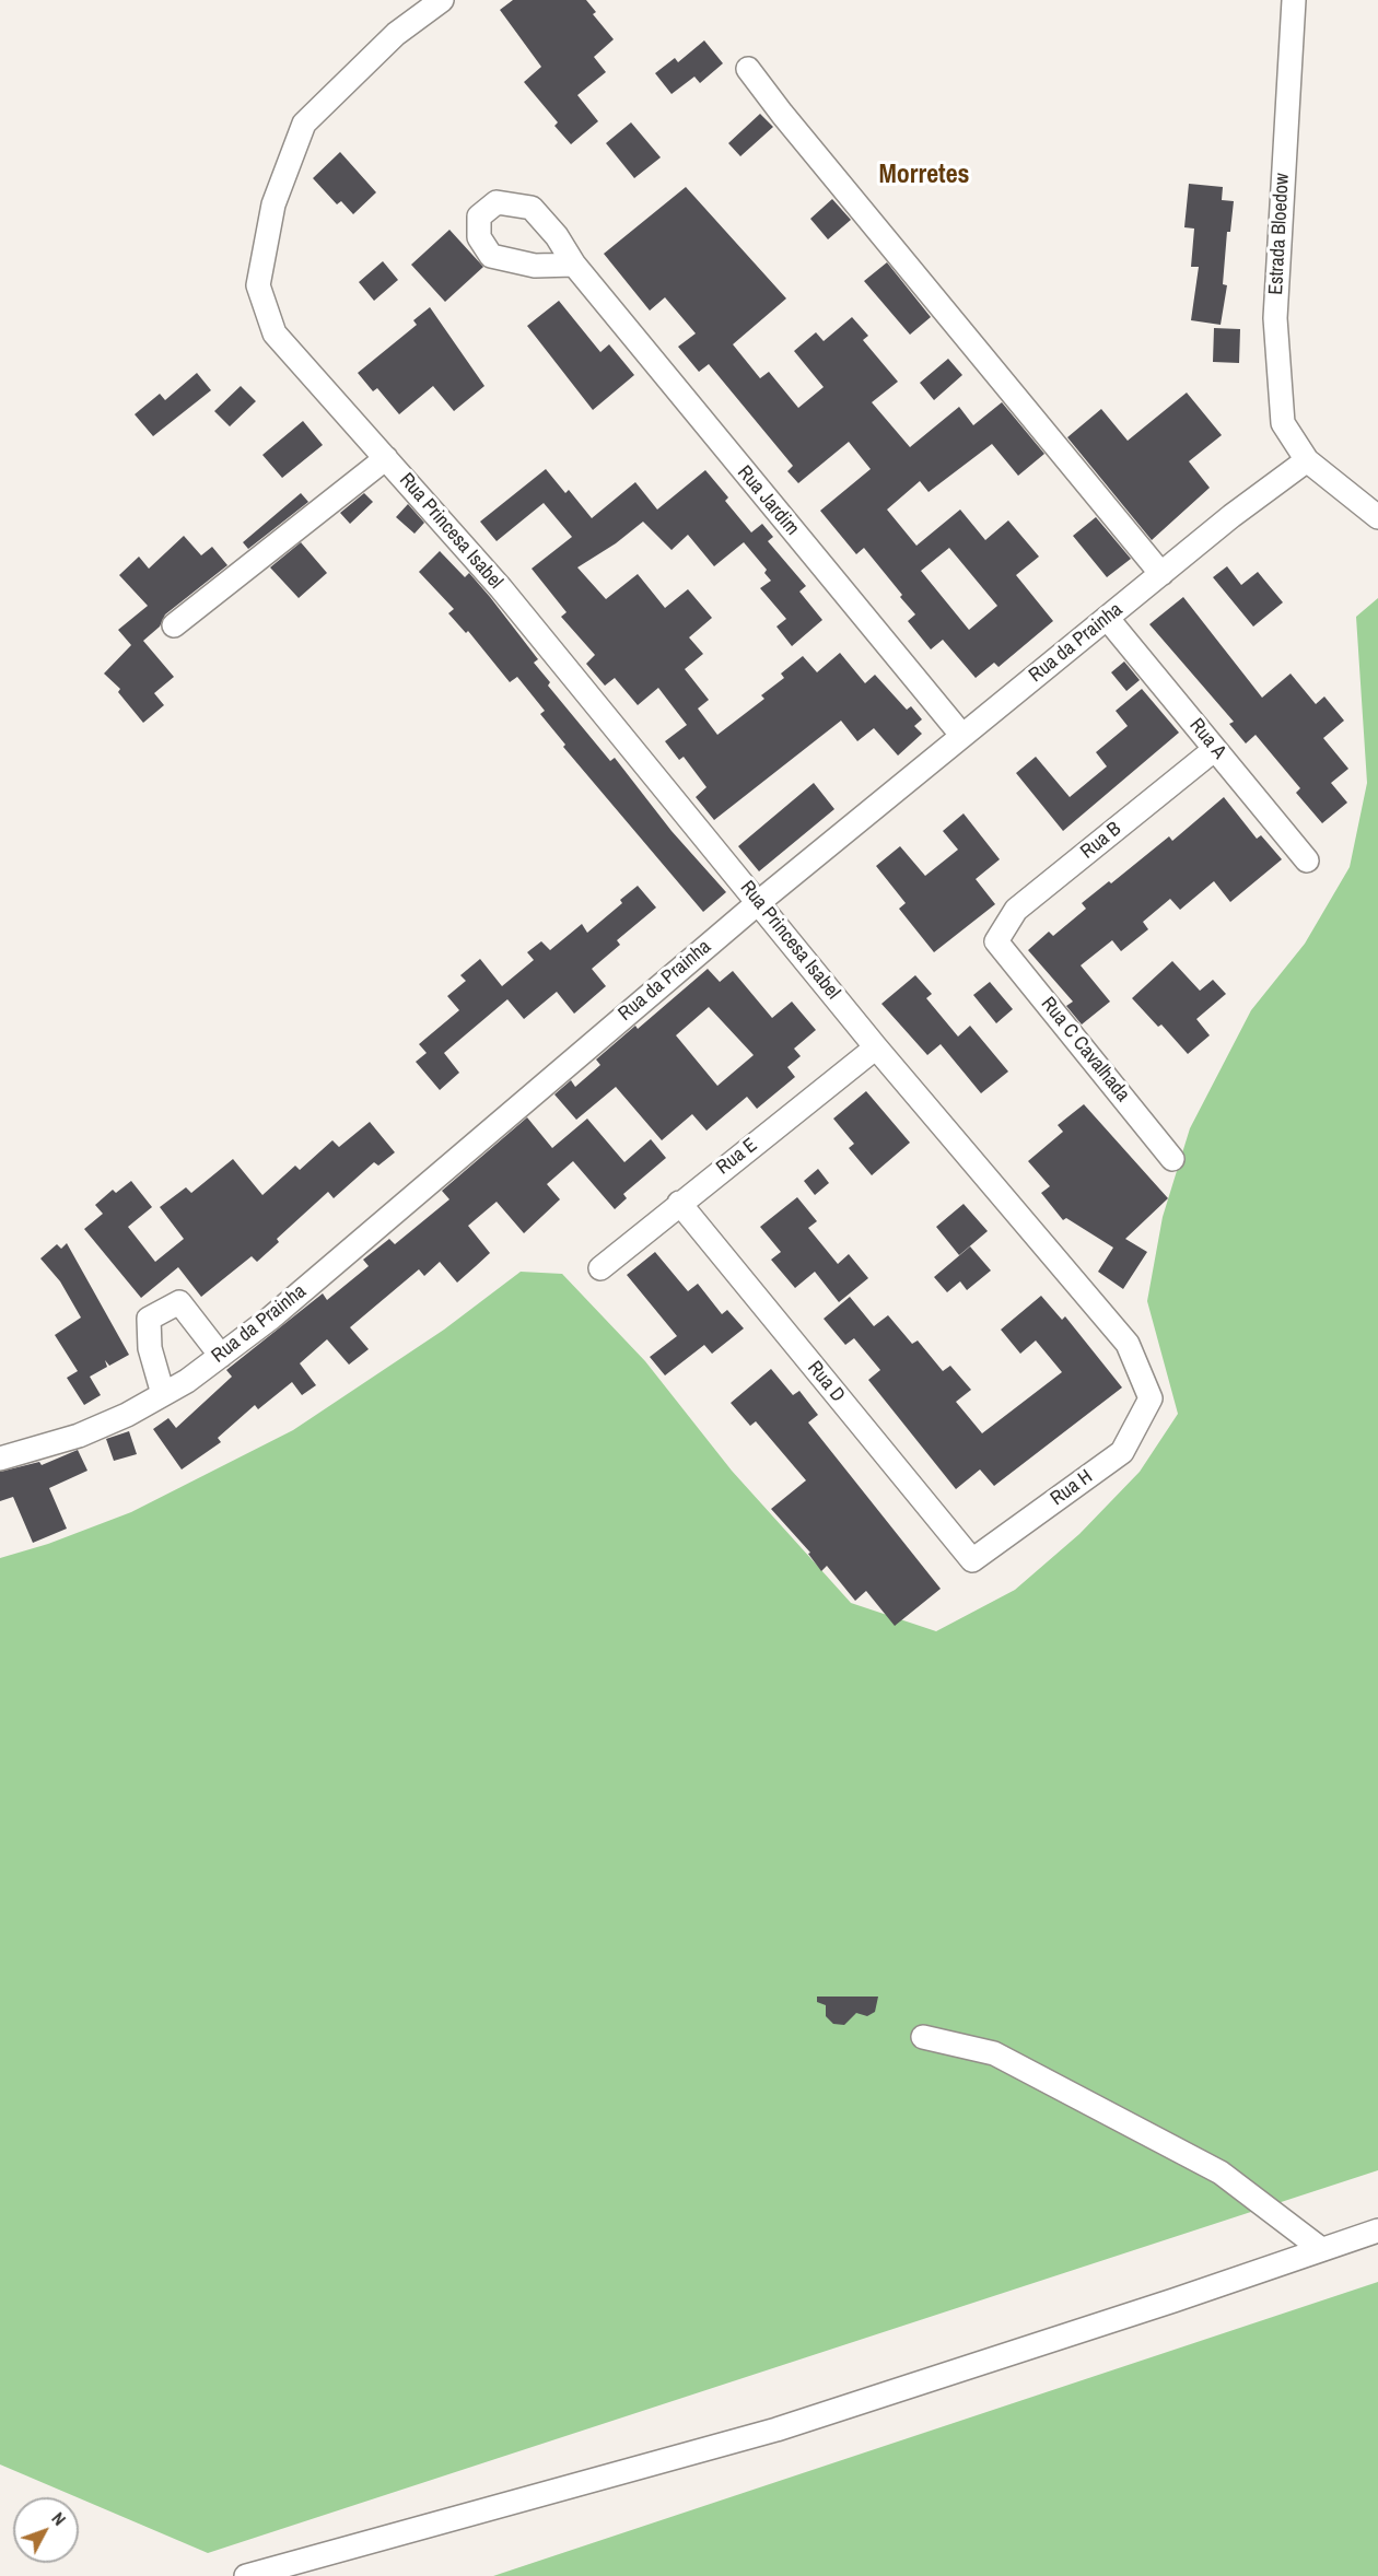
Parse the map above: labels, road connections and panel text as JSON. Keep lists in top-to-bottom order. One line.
{"streets":{"street":["Estrada Bloedow","Rua Jardim","Rua Princesa Isabel","Rua da Prainha","Rua A","Rua B","Rua C Cavalhada","Rua E","Rua D","Rua H"]},"crossings":[["Estrada Bloedow","Rua da Prainha"],["Rua Jardim","Rua da Prainha"],["Rua Princesa Isabel","Rua da Prainha"],["Rua Princesa Isabel","Rua E"],["Rua Princesa Isabel","Rua H"],["Rua da Prainha","Rua A"],["Rua A","Rua B"],["Rua B","Rua C Cavalhada"],["Rua E","Rua D"],["Rua E","Rua H"],["Rua D","Rua H"]],"districts":["Morretes"],"north":"top right"}
